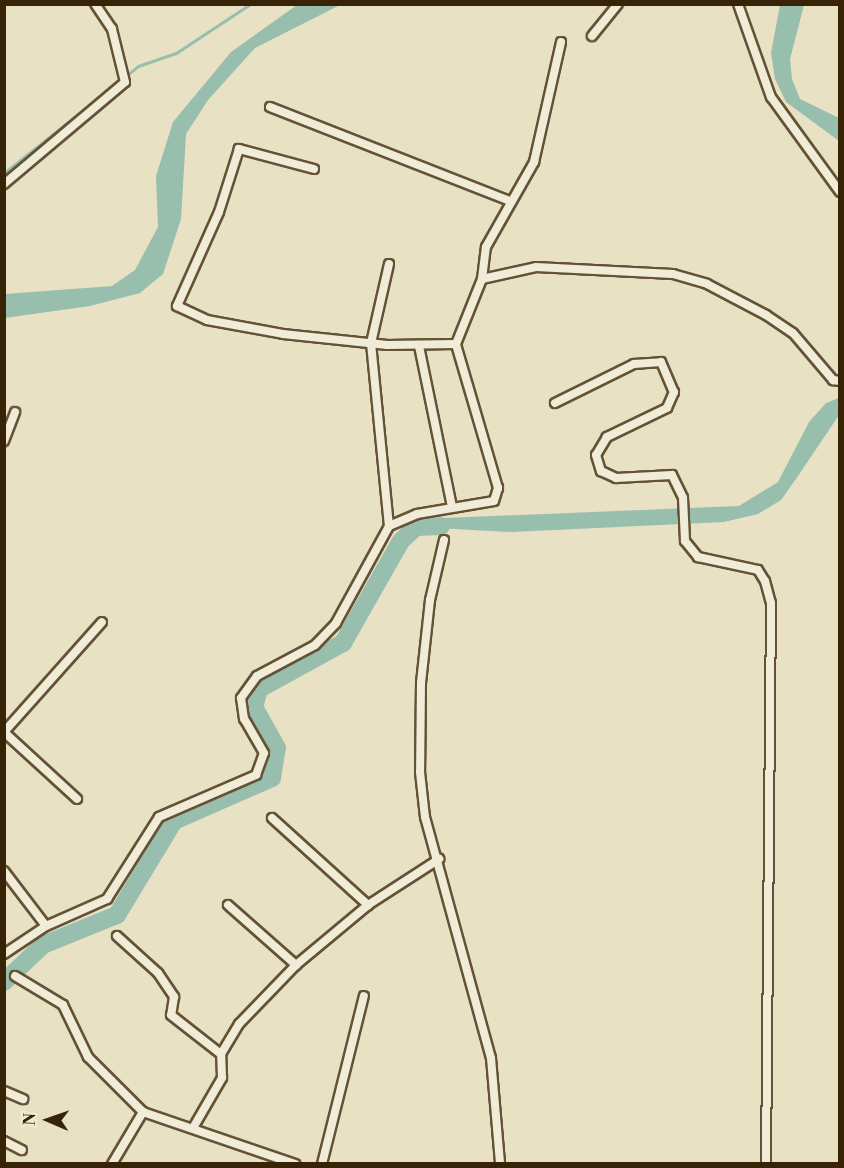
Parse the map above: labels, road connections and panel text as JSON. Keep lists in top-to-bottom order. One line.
{"north":"left"}
